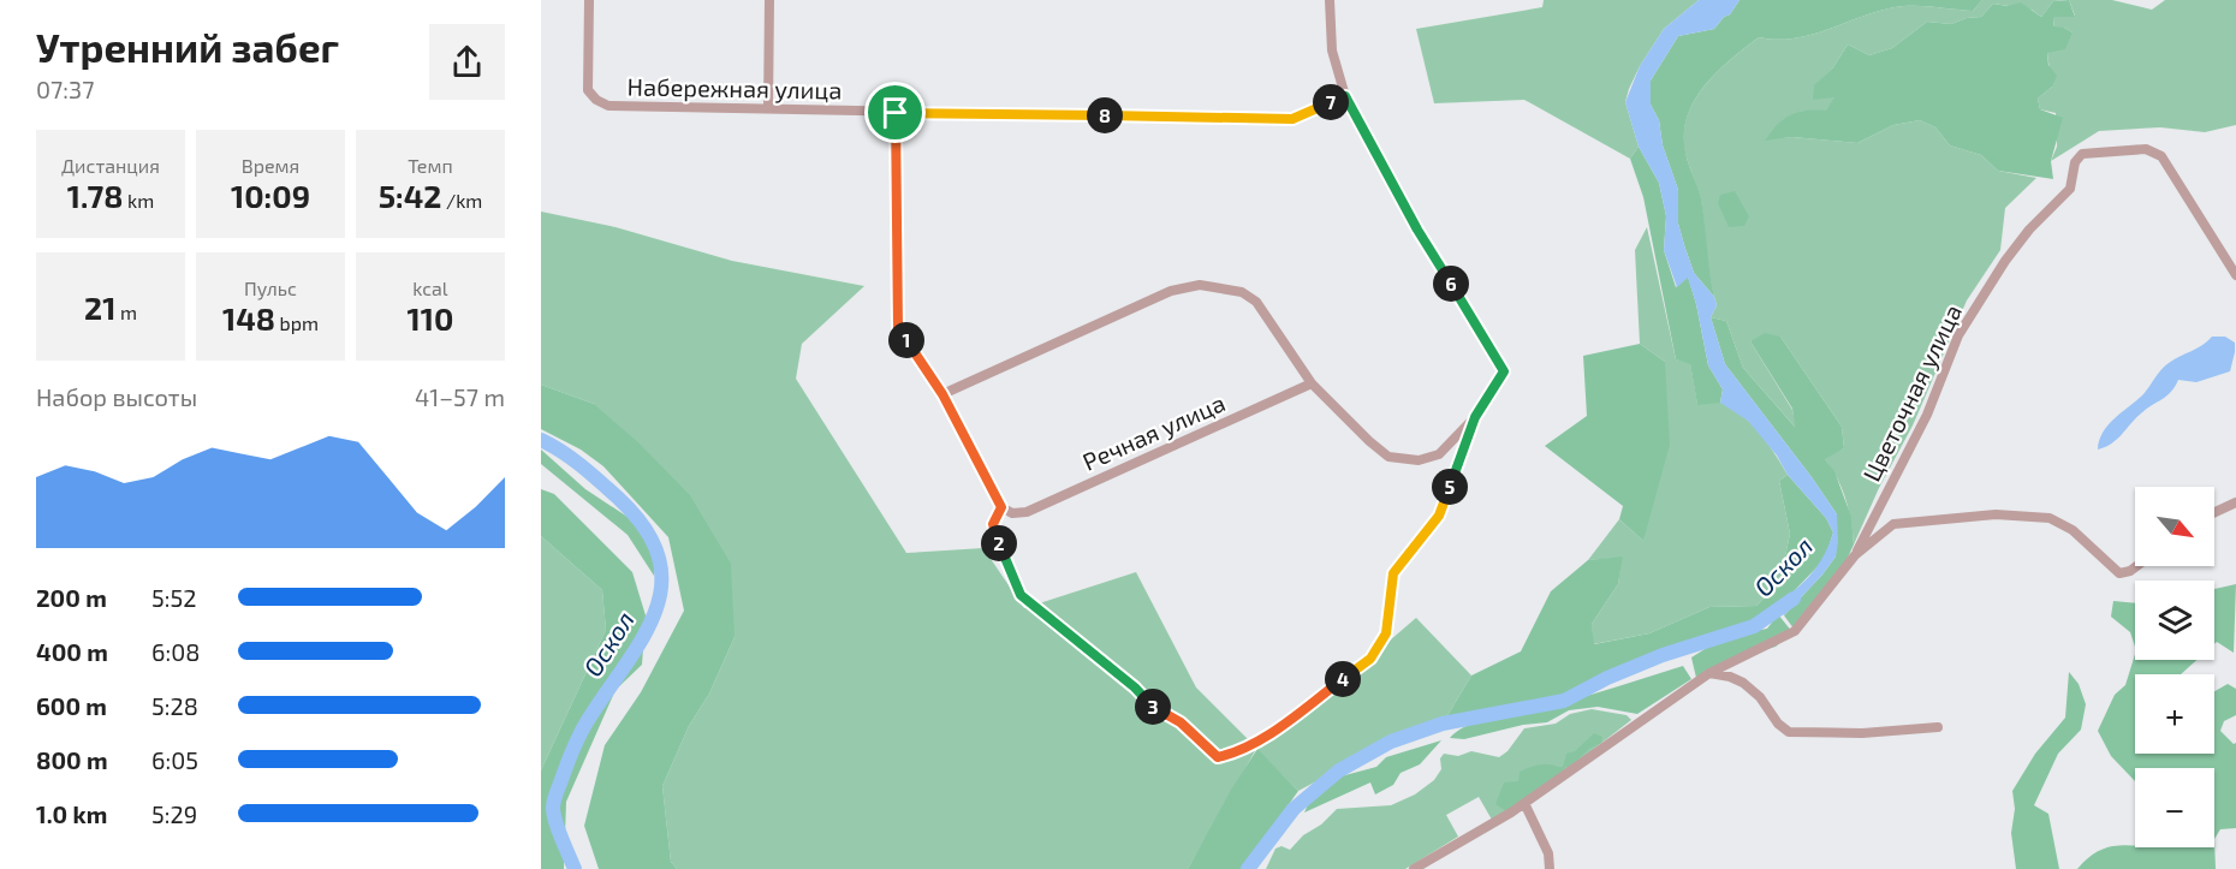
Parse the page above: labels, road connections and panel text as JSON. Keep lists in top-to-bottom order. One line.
{"streets":{"street":["Набережная улица","Цветочная улица","Речная улица"]},"water":["Оскол"],"north":"bottom right","page":{"heading":["Утренний забег","07:37"],"pins":["7","8","6","1","5","2","4","3"],"stats":[["Дистанция","1.78 km"],["Время","10:09"],["Темп","5:42 /km"],["21 m"],["Пульс","148 bpm"],["kcal","110"]],"chart":["Набор высоты","41–57 m"],"map_buttons":["+","−"],"list":[{"name":"200 m","note":"5:52"},{"name":"400 m","note":"6:08"},{"name":"600 m","note":"5:28"},{"name":"800 m","note":"6:05"},{"name":"1.0 km","note":"5:29"}]}}
